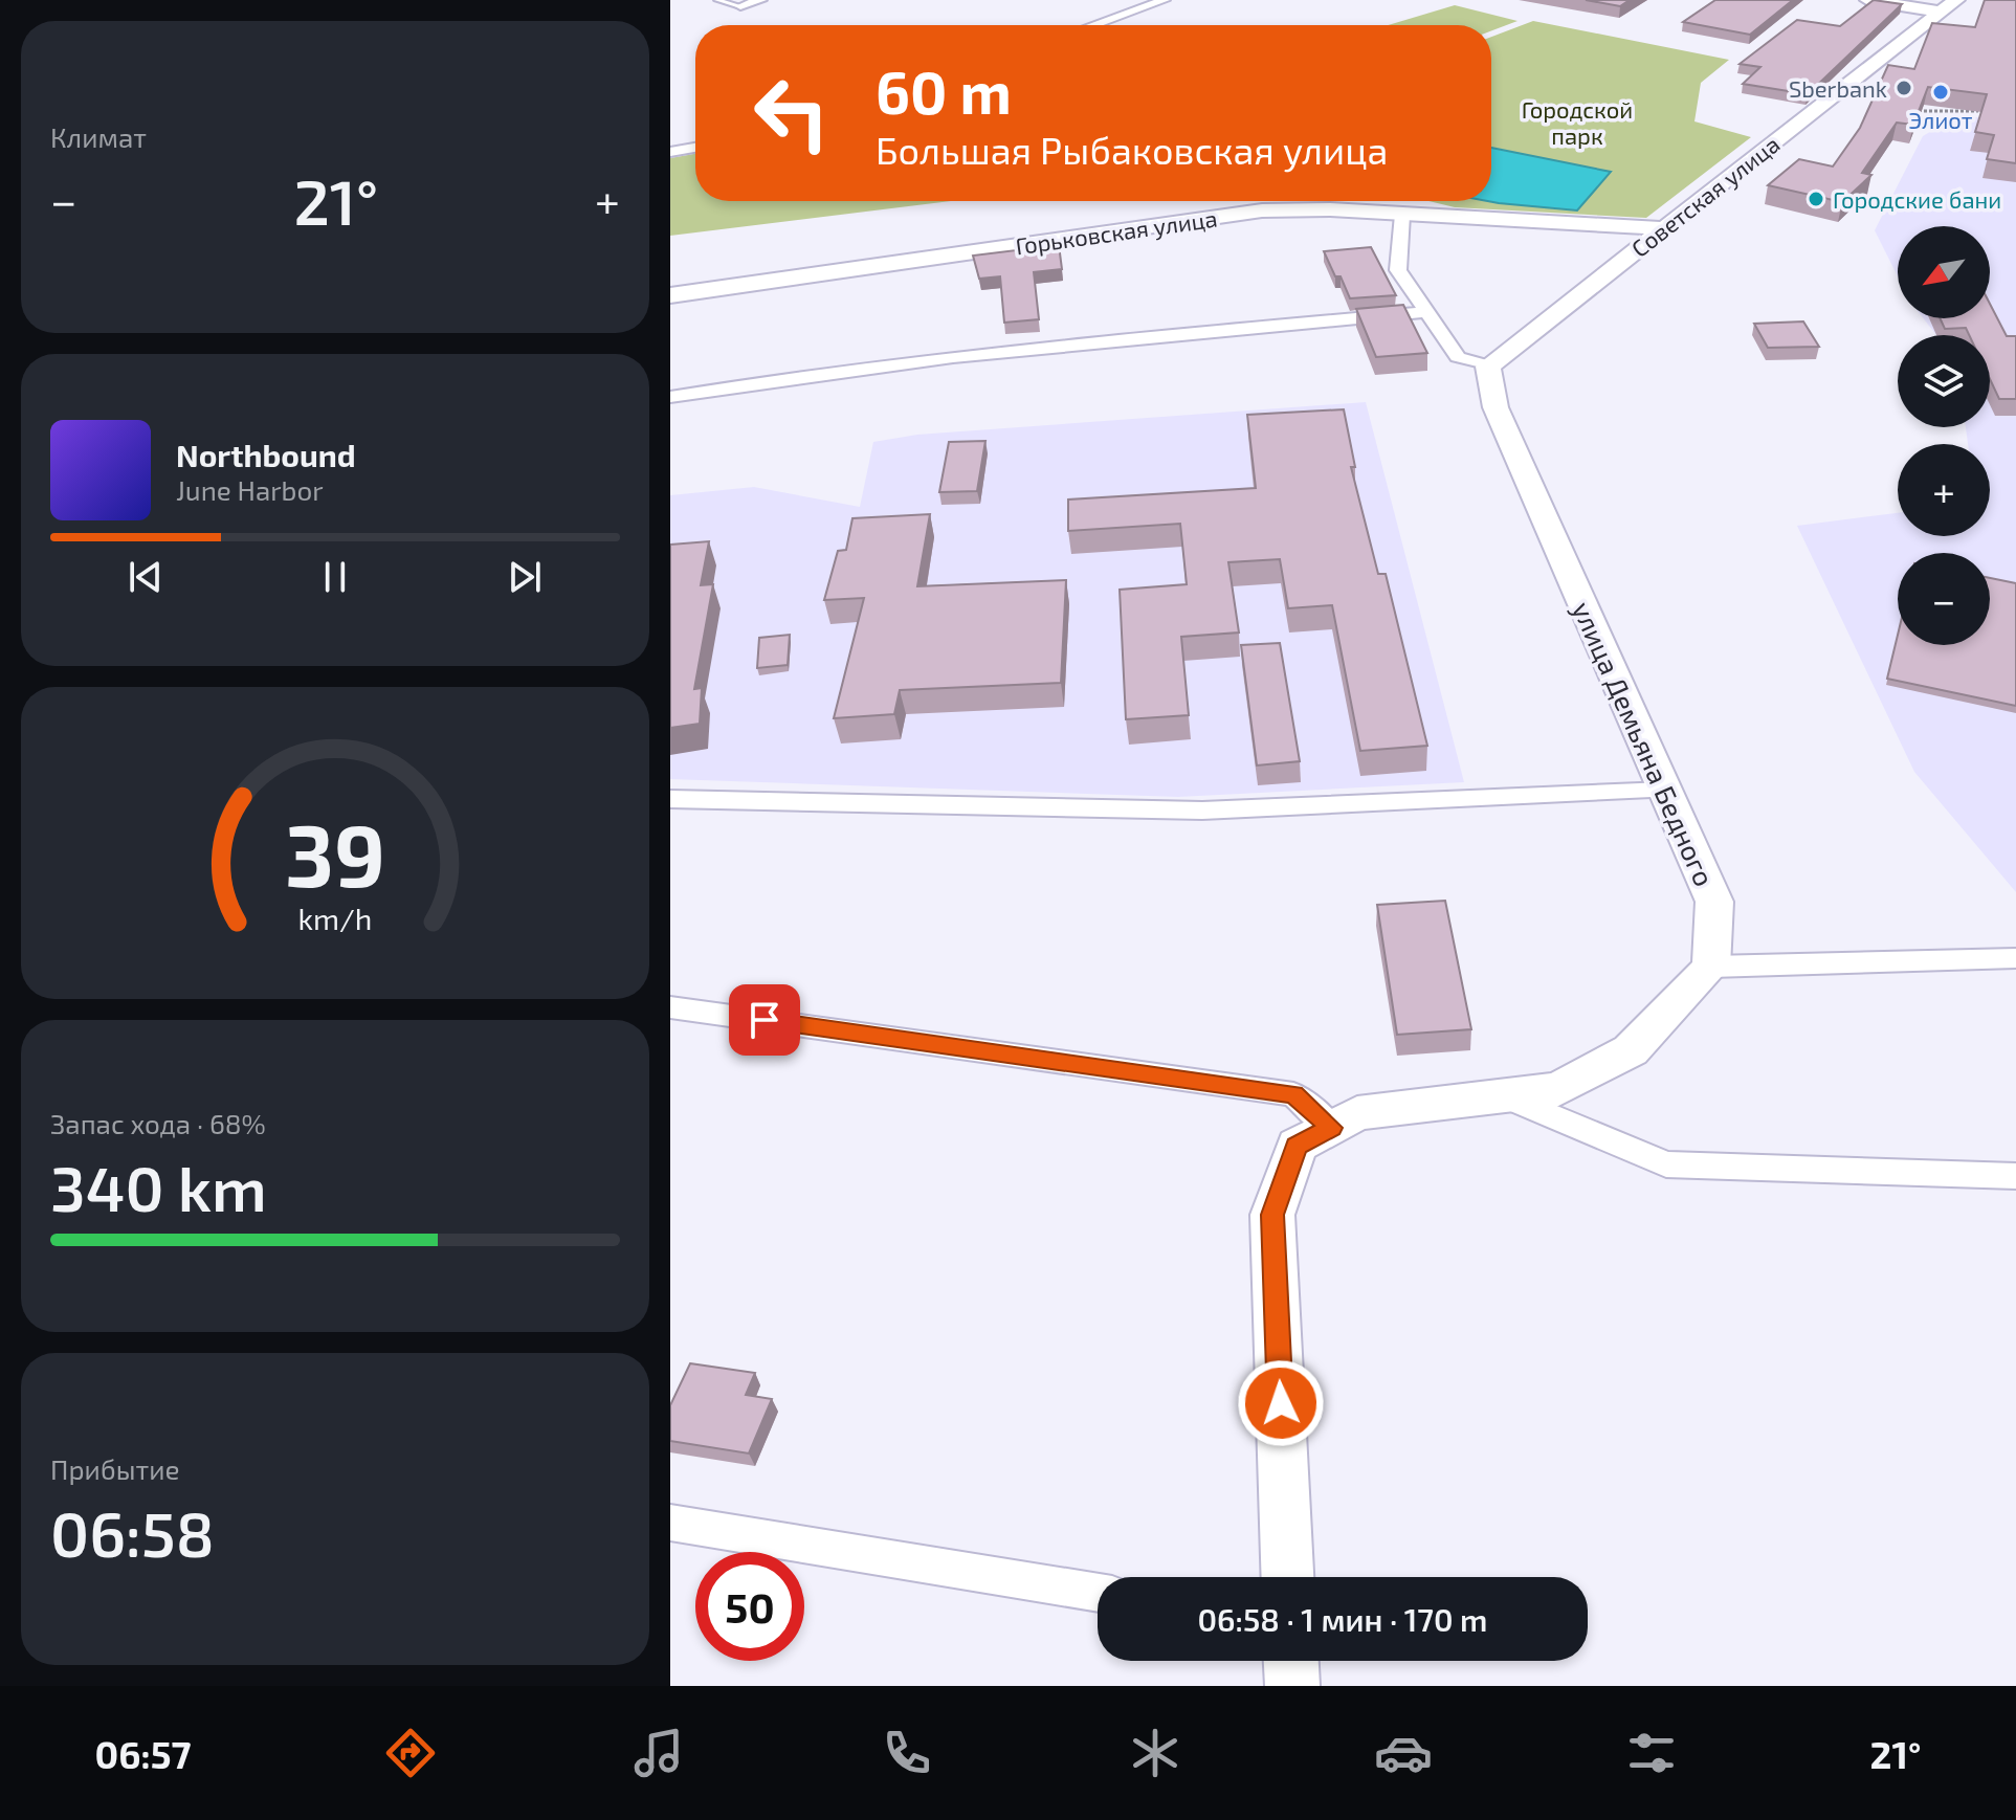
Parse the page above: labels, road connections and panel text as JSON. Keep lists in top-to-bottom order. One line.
{"streets":{"main road":["Советская улица","Горьковская улица","улица Демьяна Бедного"]},"crossings":[["Советская улица","Горьковская улица"],["Советская улица","улица Демьяна Бедного"]],"parks":["Городской парк"],"places":["Sberbank","Элиот","Городские бани"],"north":"bottom left","page":{"tile":["Климат",["Запас хода · 68%","340 km"],["Прибытие","06:58"]],"turn":["60 m","Большая Рыбаковская улица"],"heat":["−","21°","+"],"map_buttons":["+","−"],"song":["Northbound","June Harbor"],"limit":"50","trip":"06:58 · 1 мин · 170 m","tabs":["06:57","21°"],"gauge":["39","km/h"]}}
